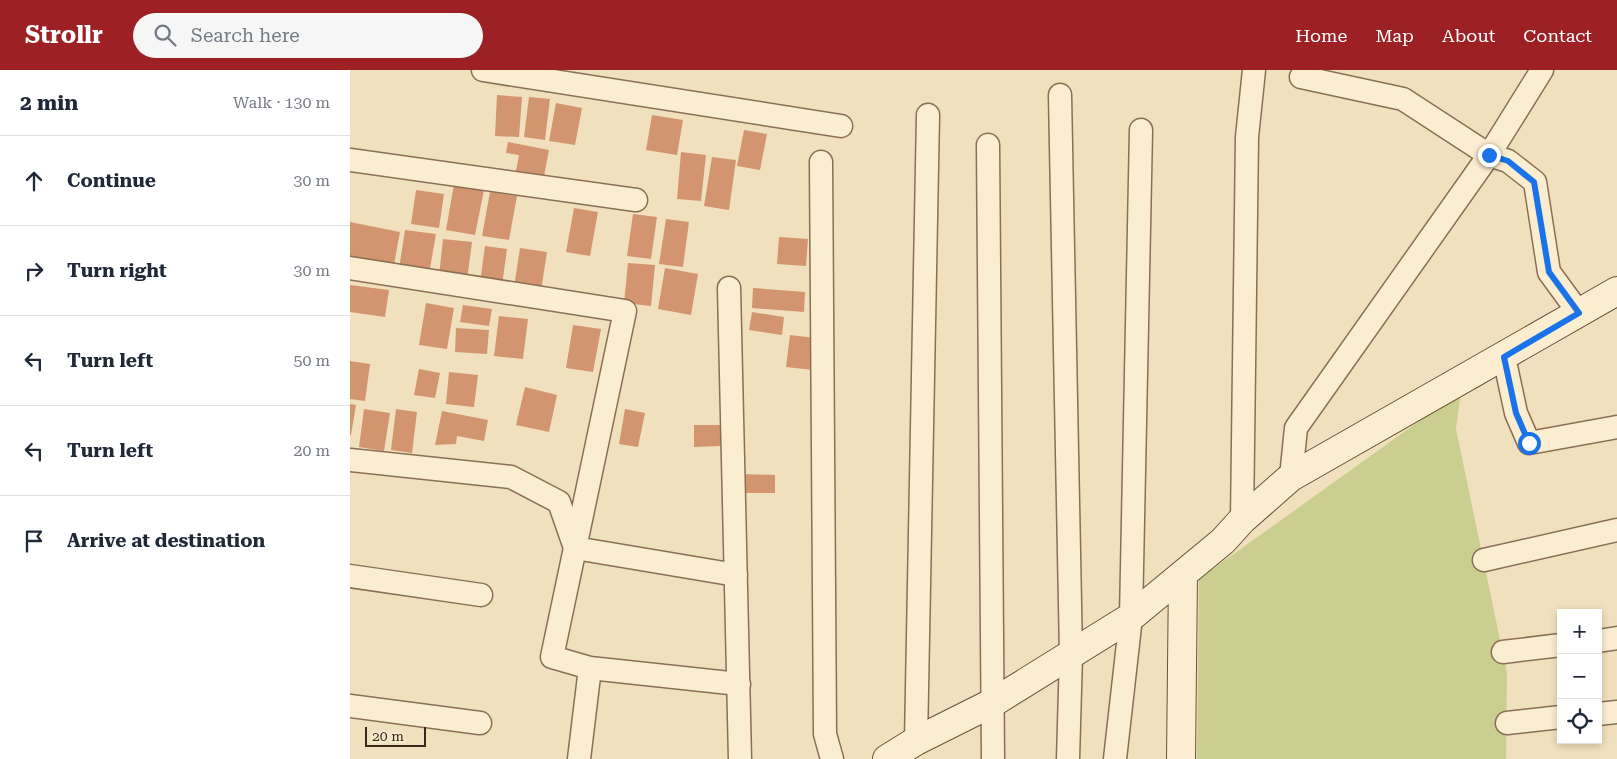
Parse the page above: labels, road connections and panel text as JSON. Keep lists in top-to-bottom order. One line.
{"scale_bar":"20 m","page":{"header":"Strollr","search":"Search here","nav":["Home","Map","About","Contact"],"heading":["2 min","Walk · 130 m"],"list":[["Continue","30 m"],["Turn right","30 m"],["Turn left","50 m"],["Turn left","20 m"],"Arrive at destination"],"map_buttons":["+","−"],"scale":"20 m"}}
